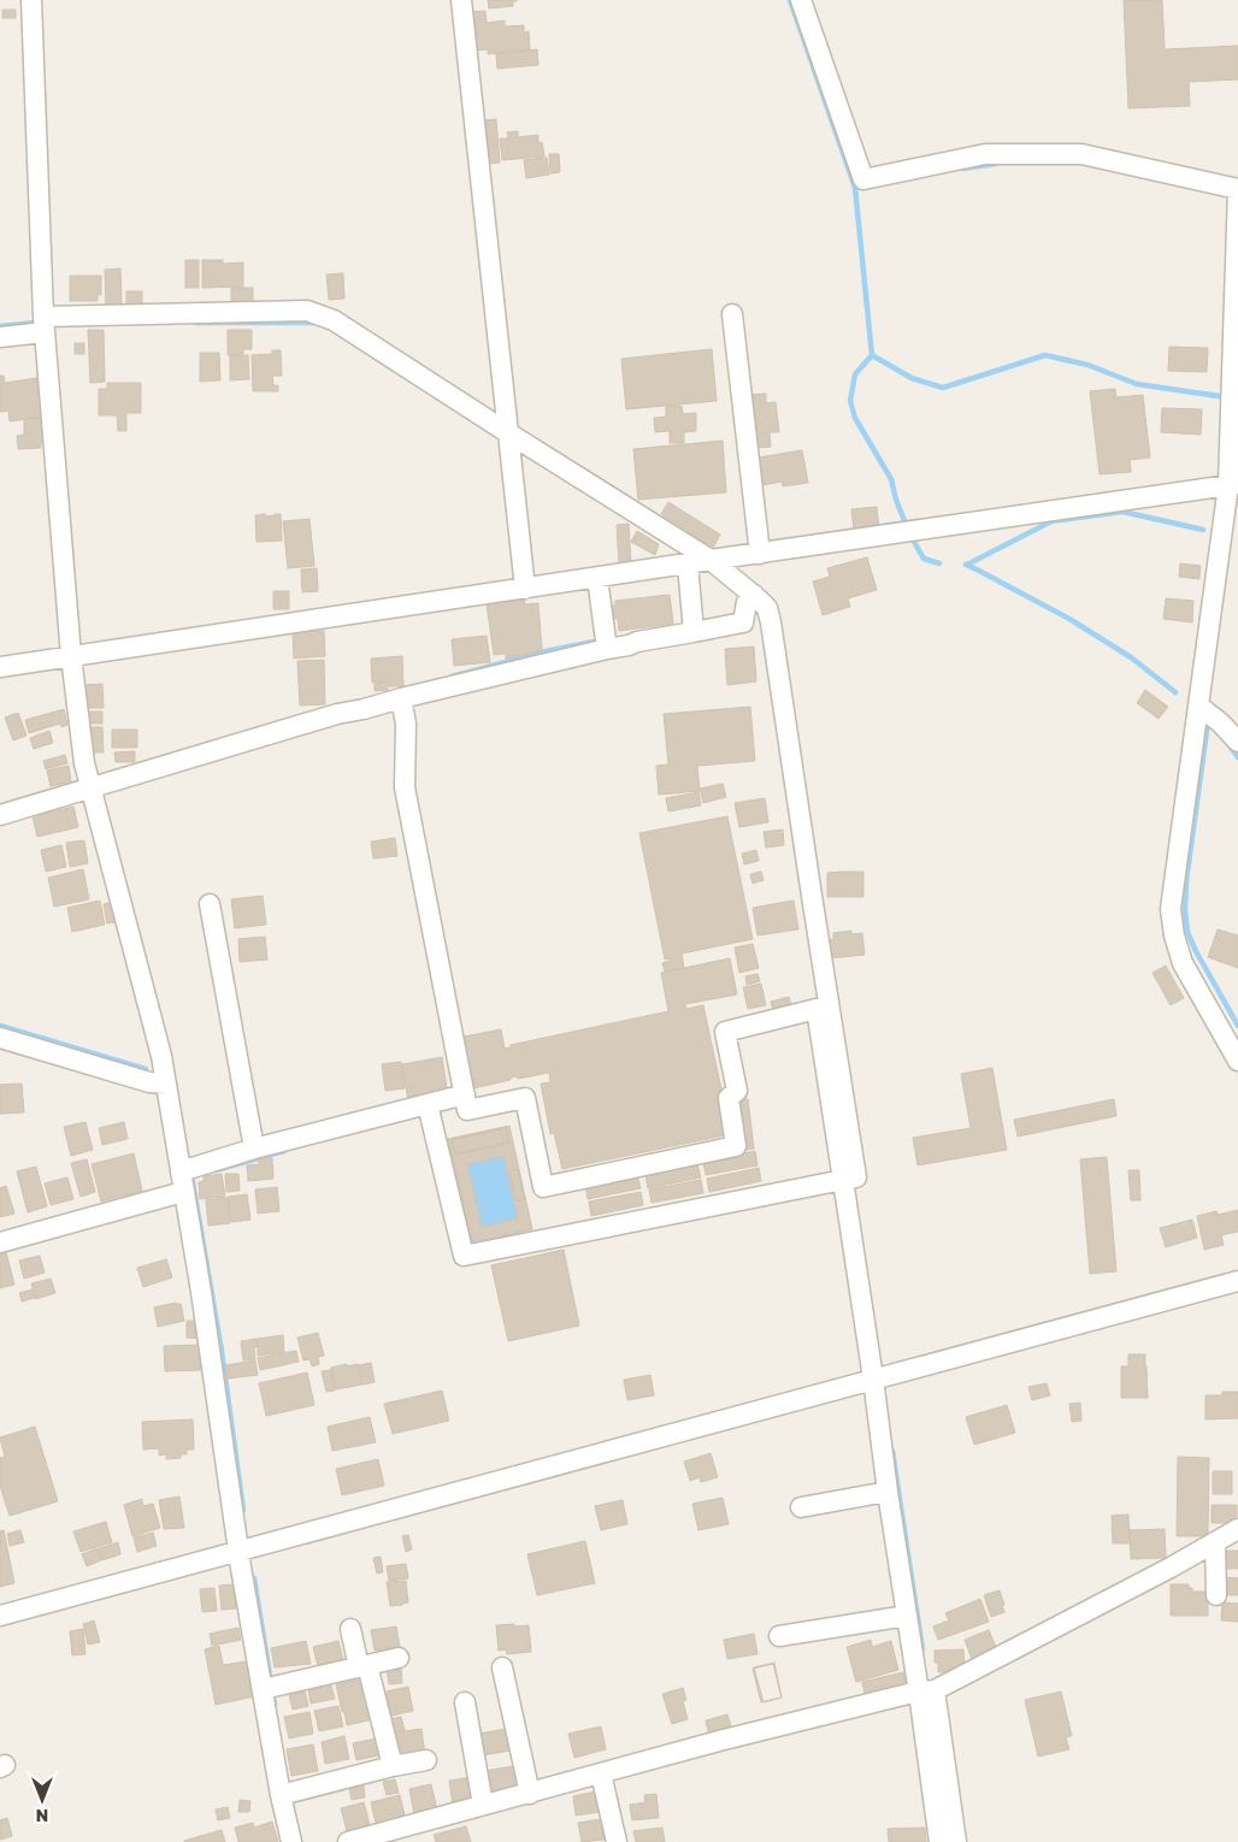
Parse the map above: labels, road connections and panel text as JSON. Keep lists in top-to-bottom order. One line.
{"north":"bottom"}
